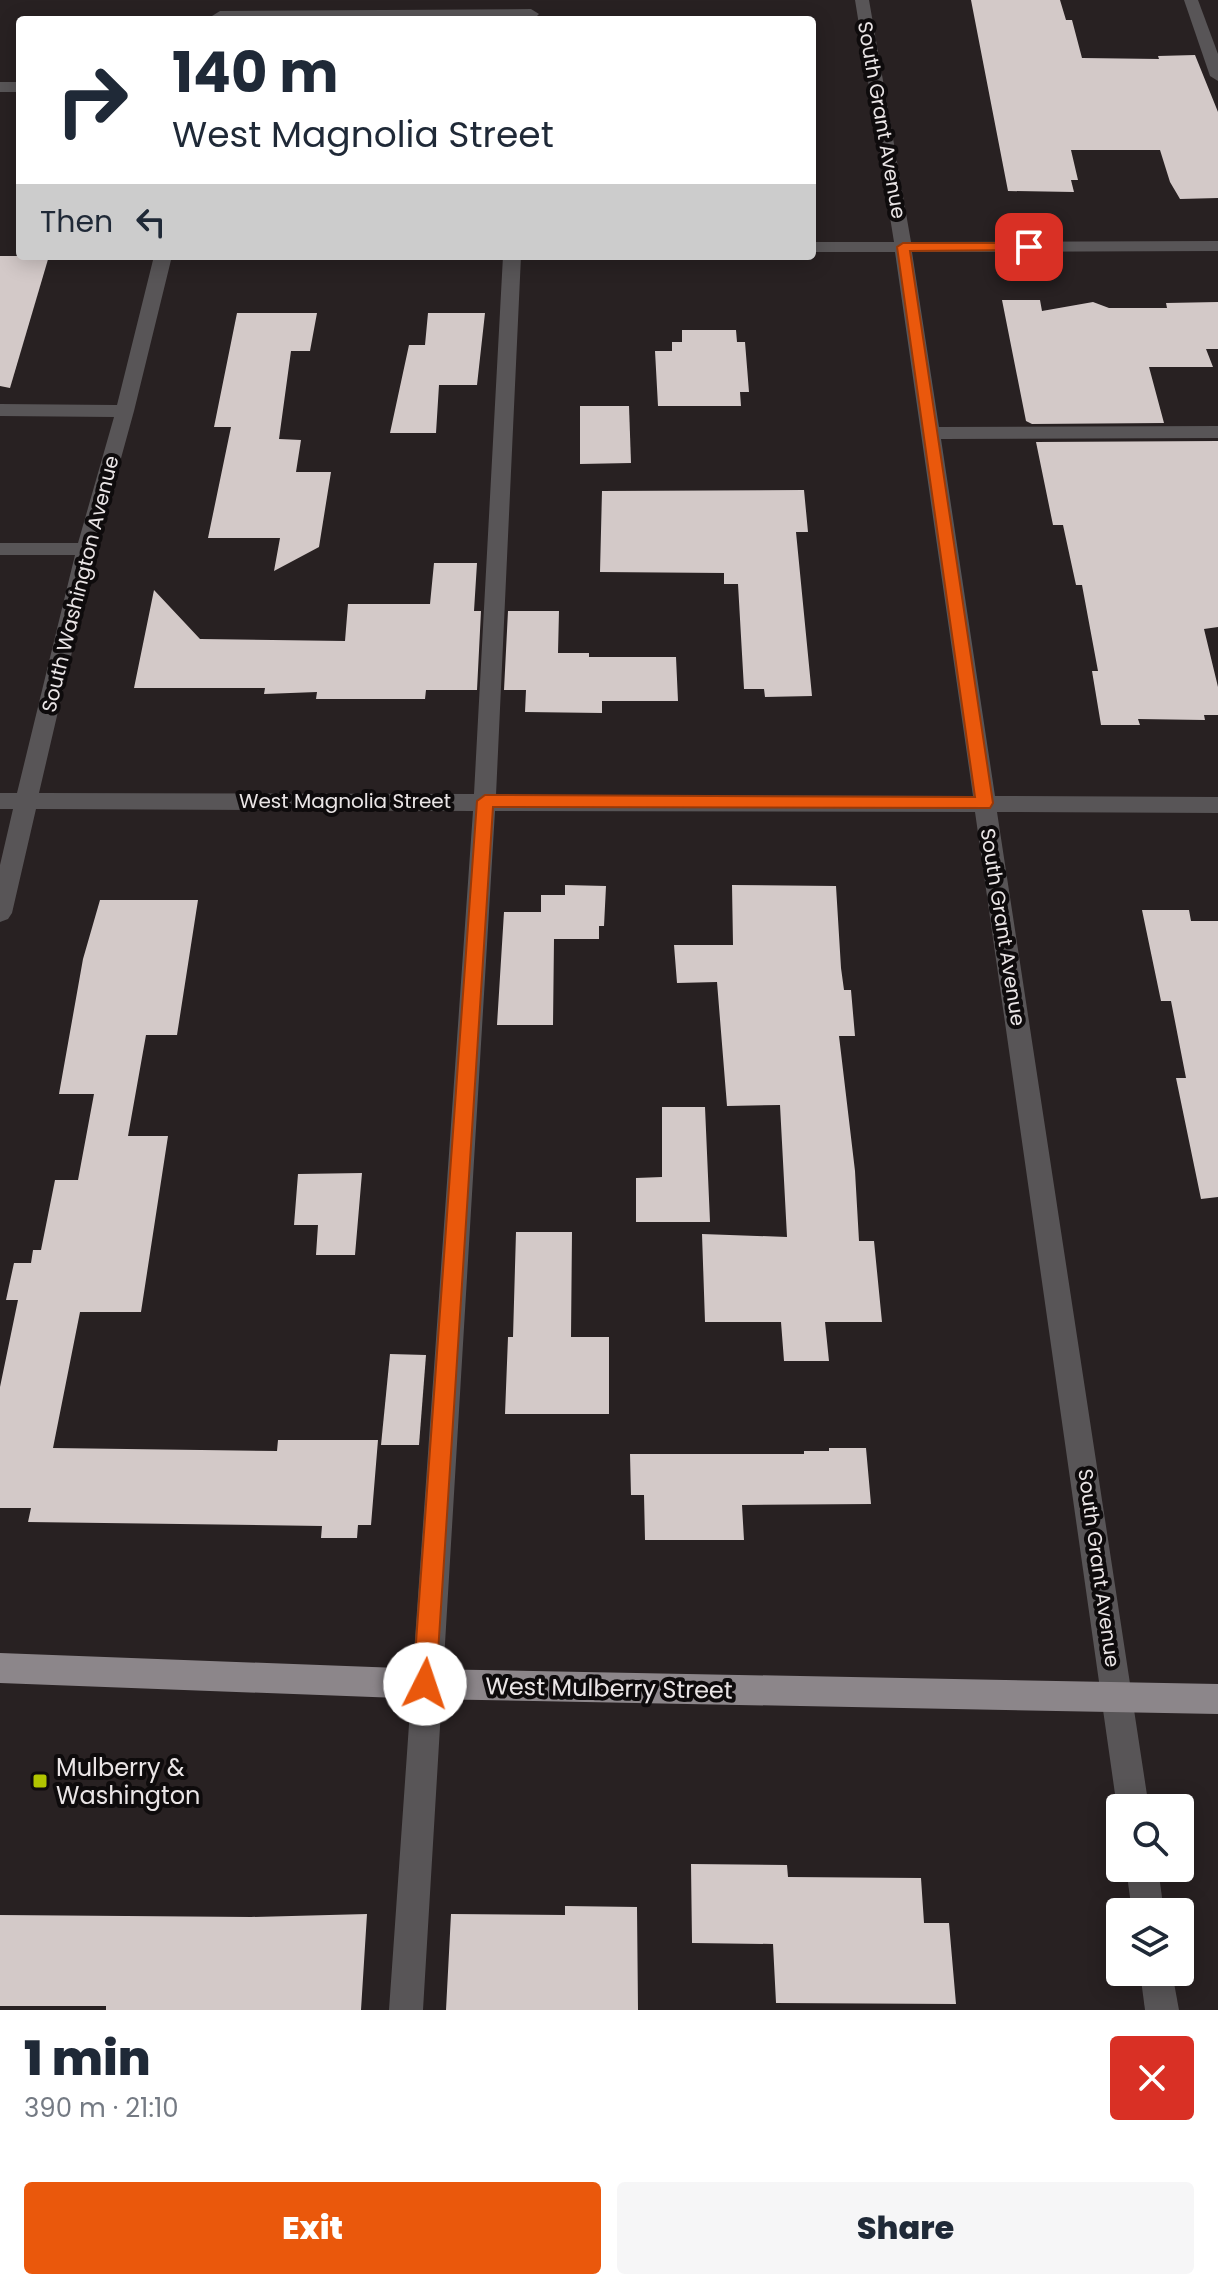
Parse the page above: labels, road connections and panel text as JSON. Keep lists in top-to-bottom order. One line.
{"streets":{"main road":["West Mulberry Street"],"street":["South Grant Avenue","South Washington Avenue","West Magnolia Street"]},"crossings":[["South Grant Avenue","West Magnolia Street"],["South Grant Avenue","West Mulberry Street"],["South Washington Avenue","West Magnolia Street"]],"places":{"transit":["Mulberry & Washington"]},"page":{"turn":["140 m","West Magnolia Street"],"then":"Then","heading":["1 min","390 m · 21:10"],"buttons":["Exit","Share"]}}
